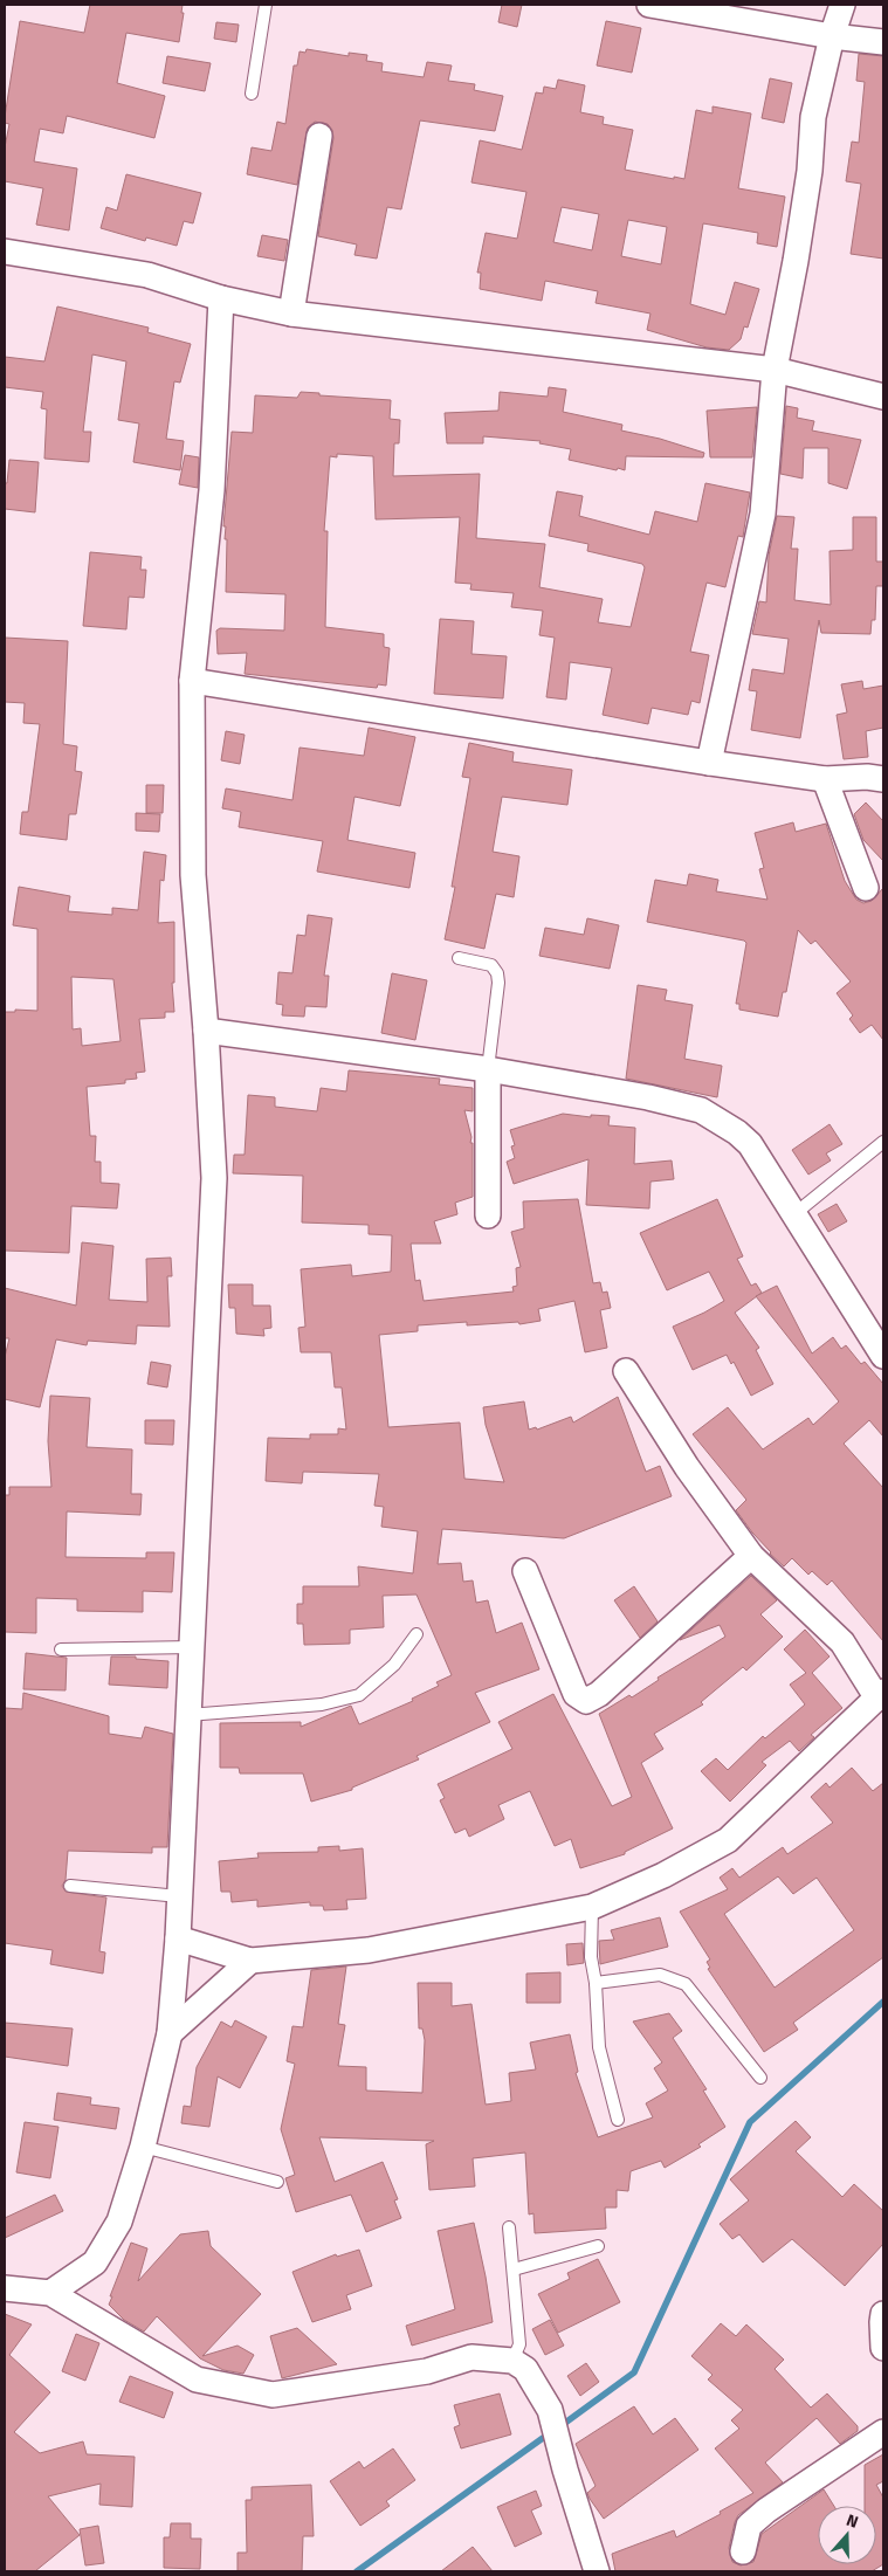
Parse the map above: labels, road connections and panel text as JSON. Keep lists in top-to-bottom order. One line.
{"north":"top"}
